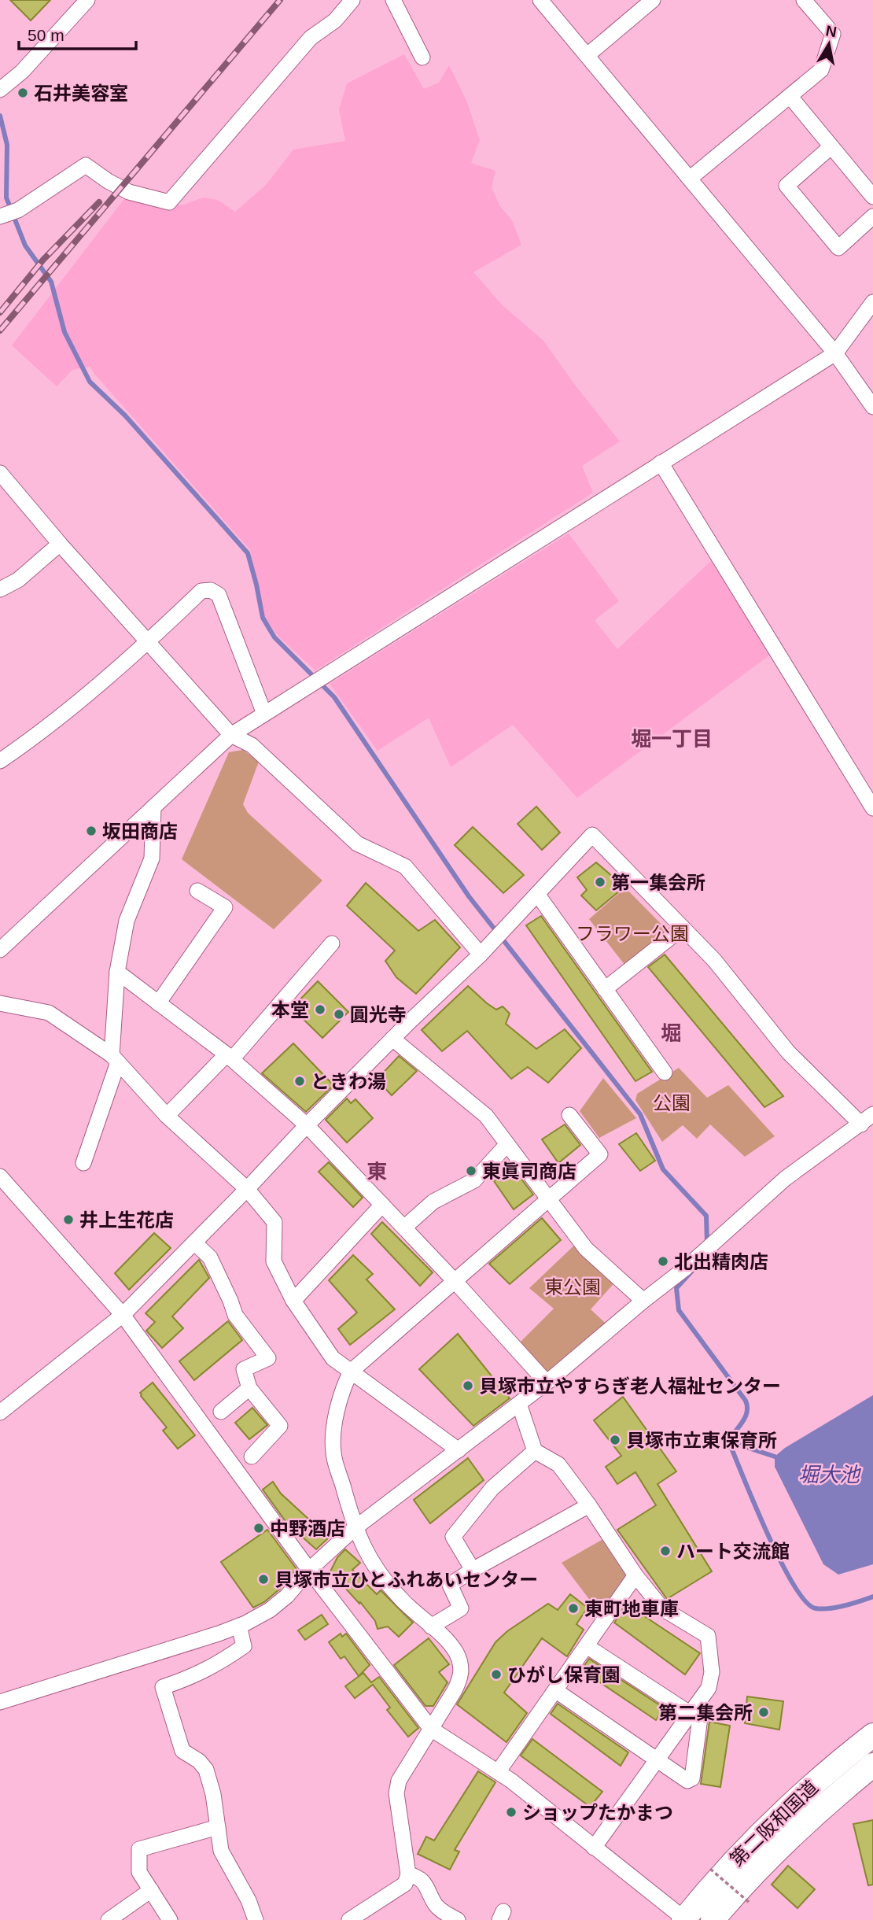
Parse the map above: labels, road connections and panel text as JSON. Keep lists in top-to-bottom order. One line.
{"streets":{"highway":["第二阪和国道"]},"districts":["堀一丁目","堀","東"],"water":["堀大池"],"parks":["フラワー公園","公園","東公園"],"places":["石井美容室","坂田商店","第一集会所","本堂","圓光寺","ときわ湯","東眞司商店","井上生花店","北出精肉店","貝塚市立やすらぎ老人福祉センター","貝塚市立東保育所","中野酒店","ハート交流館","貝塚市立ひとふれあいセンター","東町地車庫","ひがし保育園","第二集会所","ショップたかまつ"],"scale_bar":"50 m","north":"top"}
